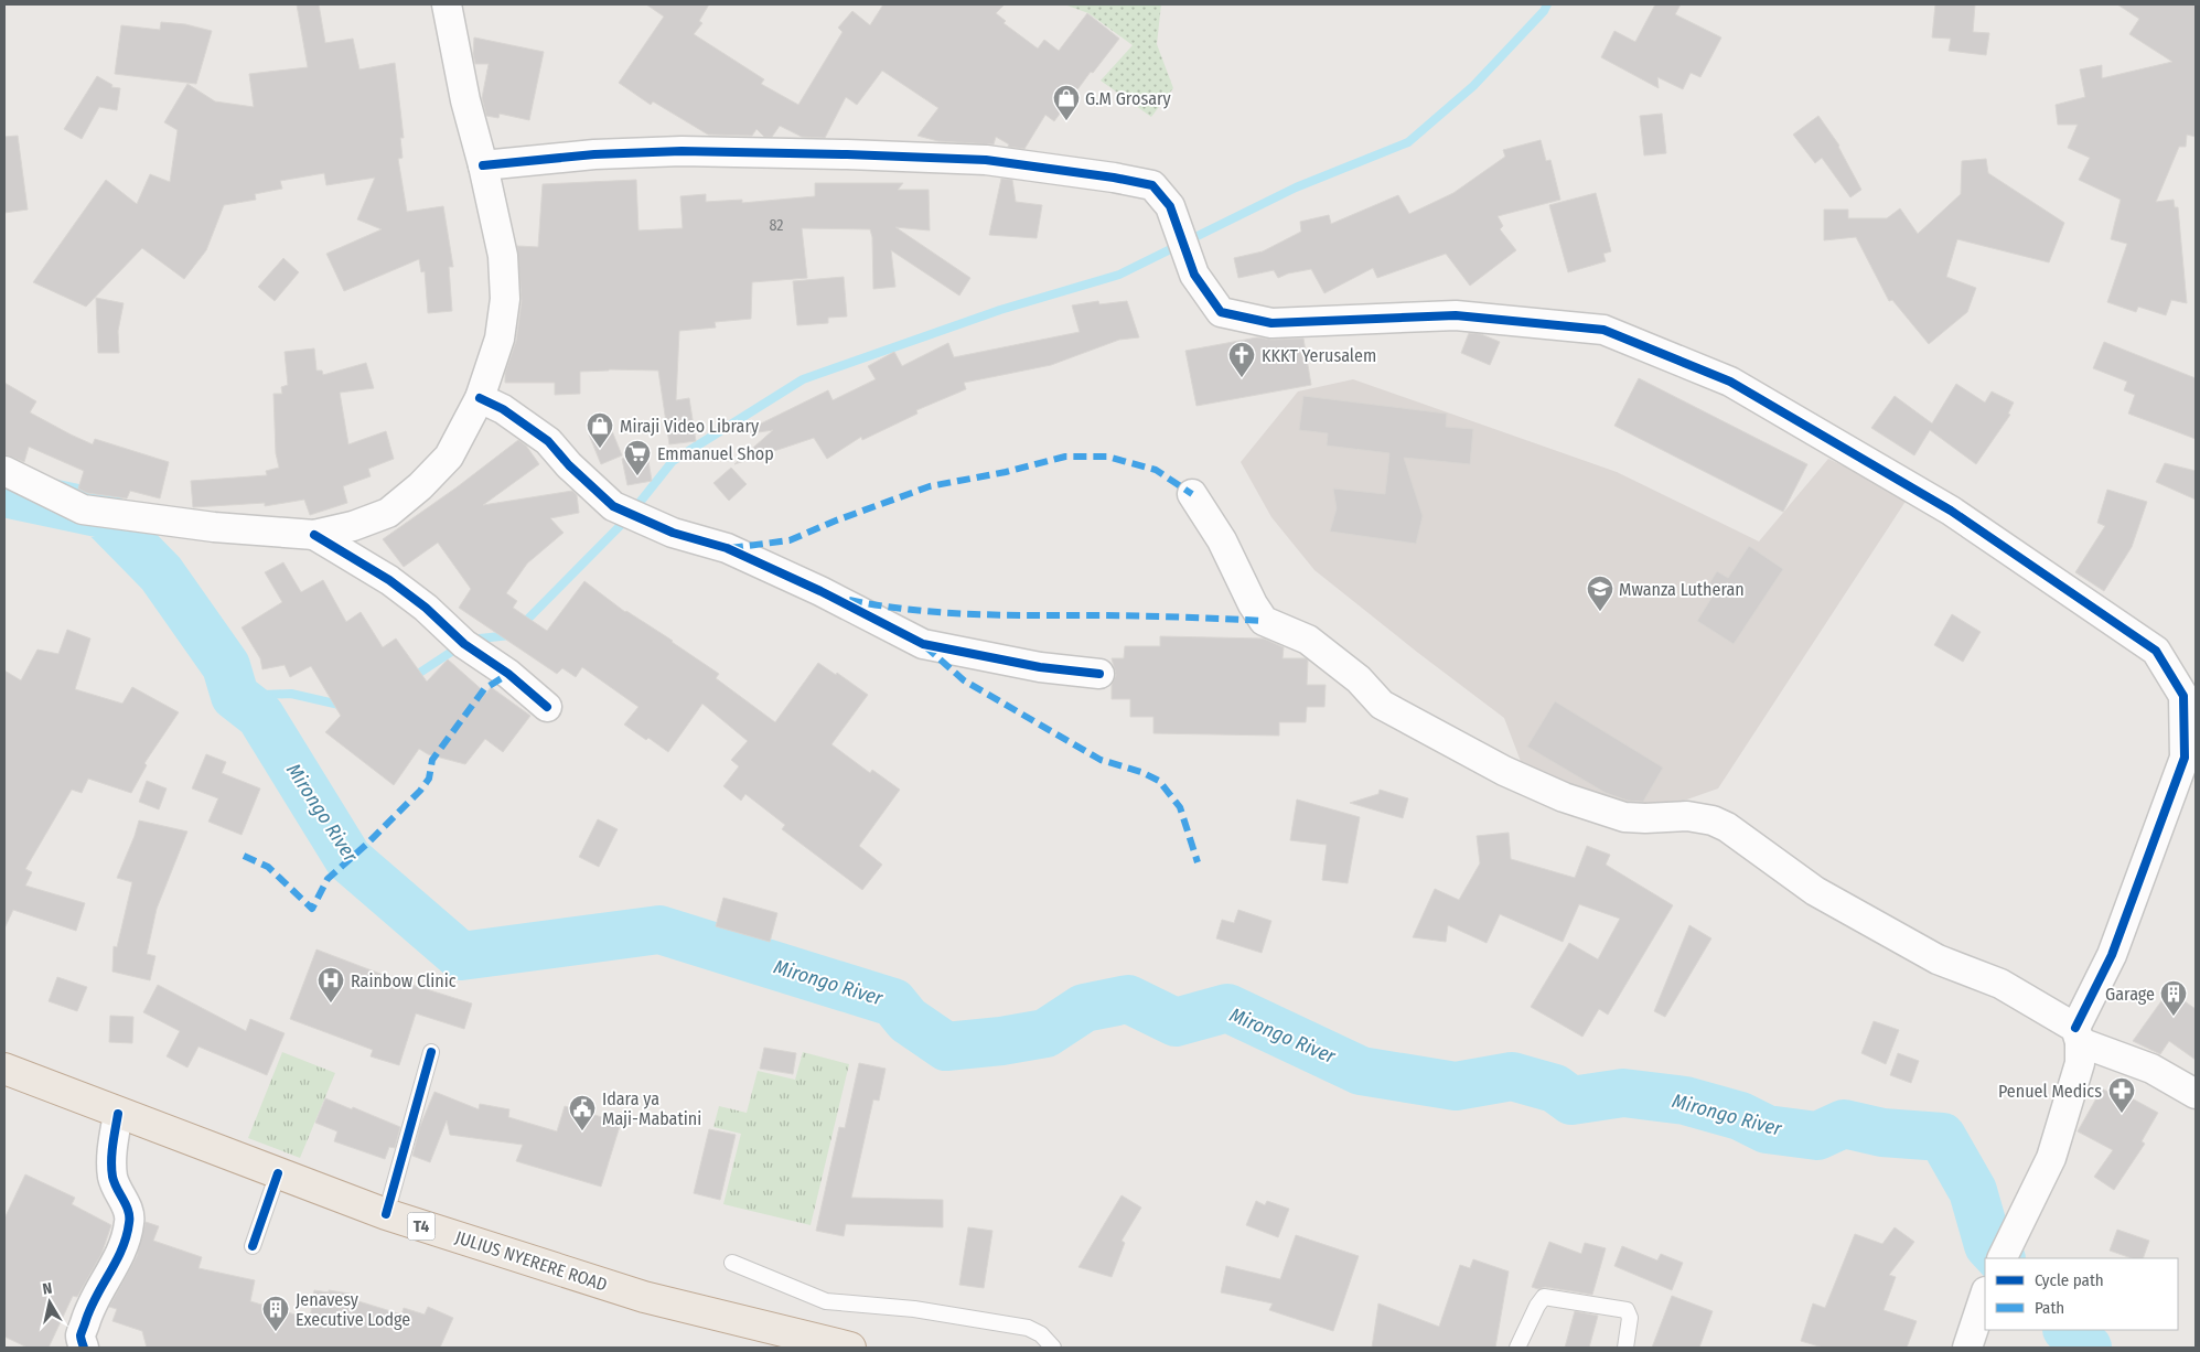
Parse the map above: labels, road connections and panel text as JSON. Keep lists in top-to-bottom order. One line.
{"streets":{"highway":["T4","JULIUS NYERERE ROAD"]},"water":["Mirongo River"],"places":{"shop":["G.M Grosary","Miraji Video Library"],"church":["KKKT Yerusalem"],"supermarket":["Emmanuel Shop"],"school or university":["Mwanza Lutheran"],"hospital":["Rainbow Clinic"],"building":["Garage","Jenavesy Executive Lodge"],"pharmacy":["Penuel Medics"],"public building":["Idara ya Maji-Mabatini"]},"house_numbers":["82"],"legend":["Cycle path","Path"],"north":"top"}
